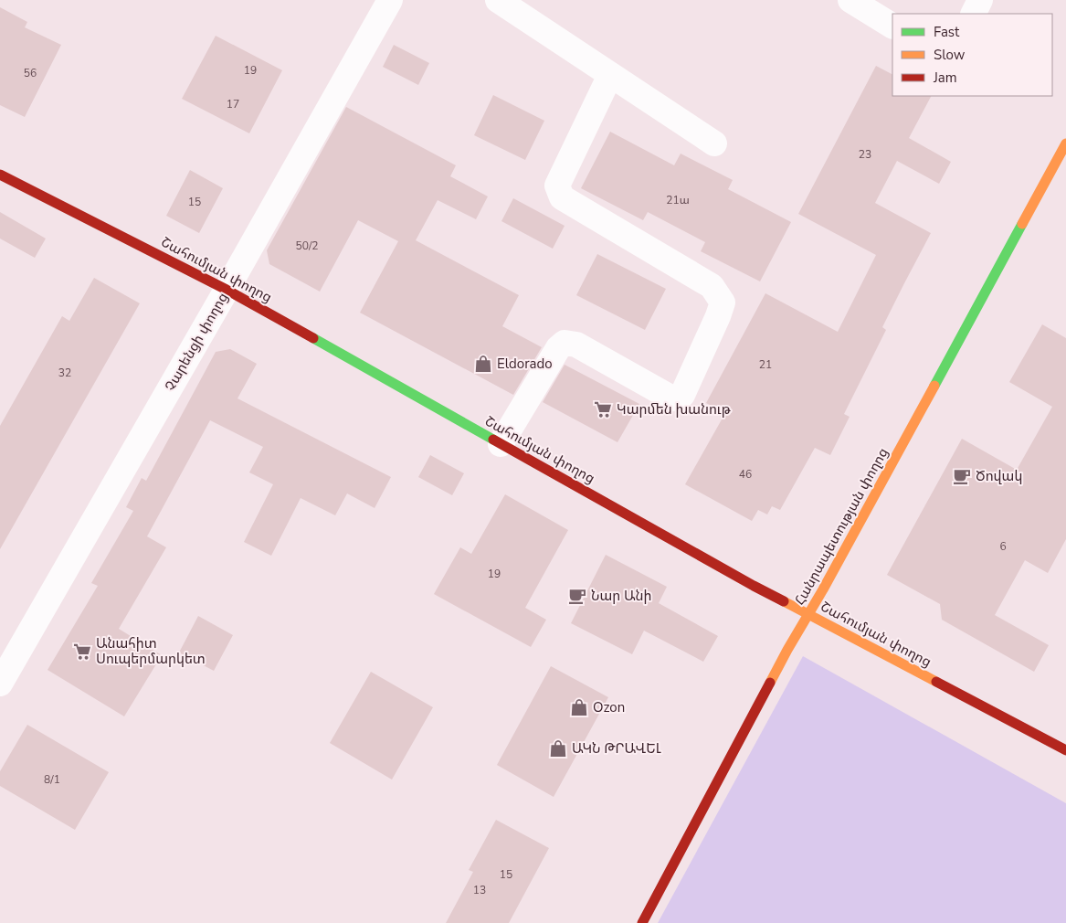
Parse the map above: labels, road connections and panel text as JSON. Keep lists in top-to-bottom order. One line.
{"streets":{"street":["Շահումյան փողոց","Չարենցի փողոց","Հանրապետության փողոց"]},"crossings":[["Շահումյան փողոց","Չարենցի փողոց"],["Շահումյան փողոց","Հանրապետության փողոց"]],"places":{"shop":["Eldorado","Ozon","ԱԿՆ ԹՐԱՎԵԼ"],"supermarket":["Կարմեն խանութ","Անահիտ Սուպերմարկետ"],"cafe":["Ծովակ","Նար Անի"]},"house_numbers":["19","56","17","23","21ա","15","50/2","21","32","46","6","19","8/1","15","13"],"legend":["Fast","Slow","Jam"]}
